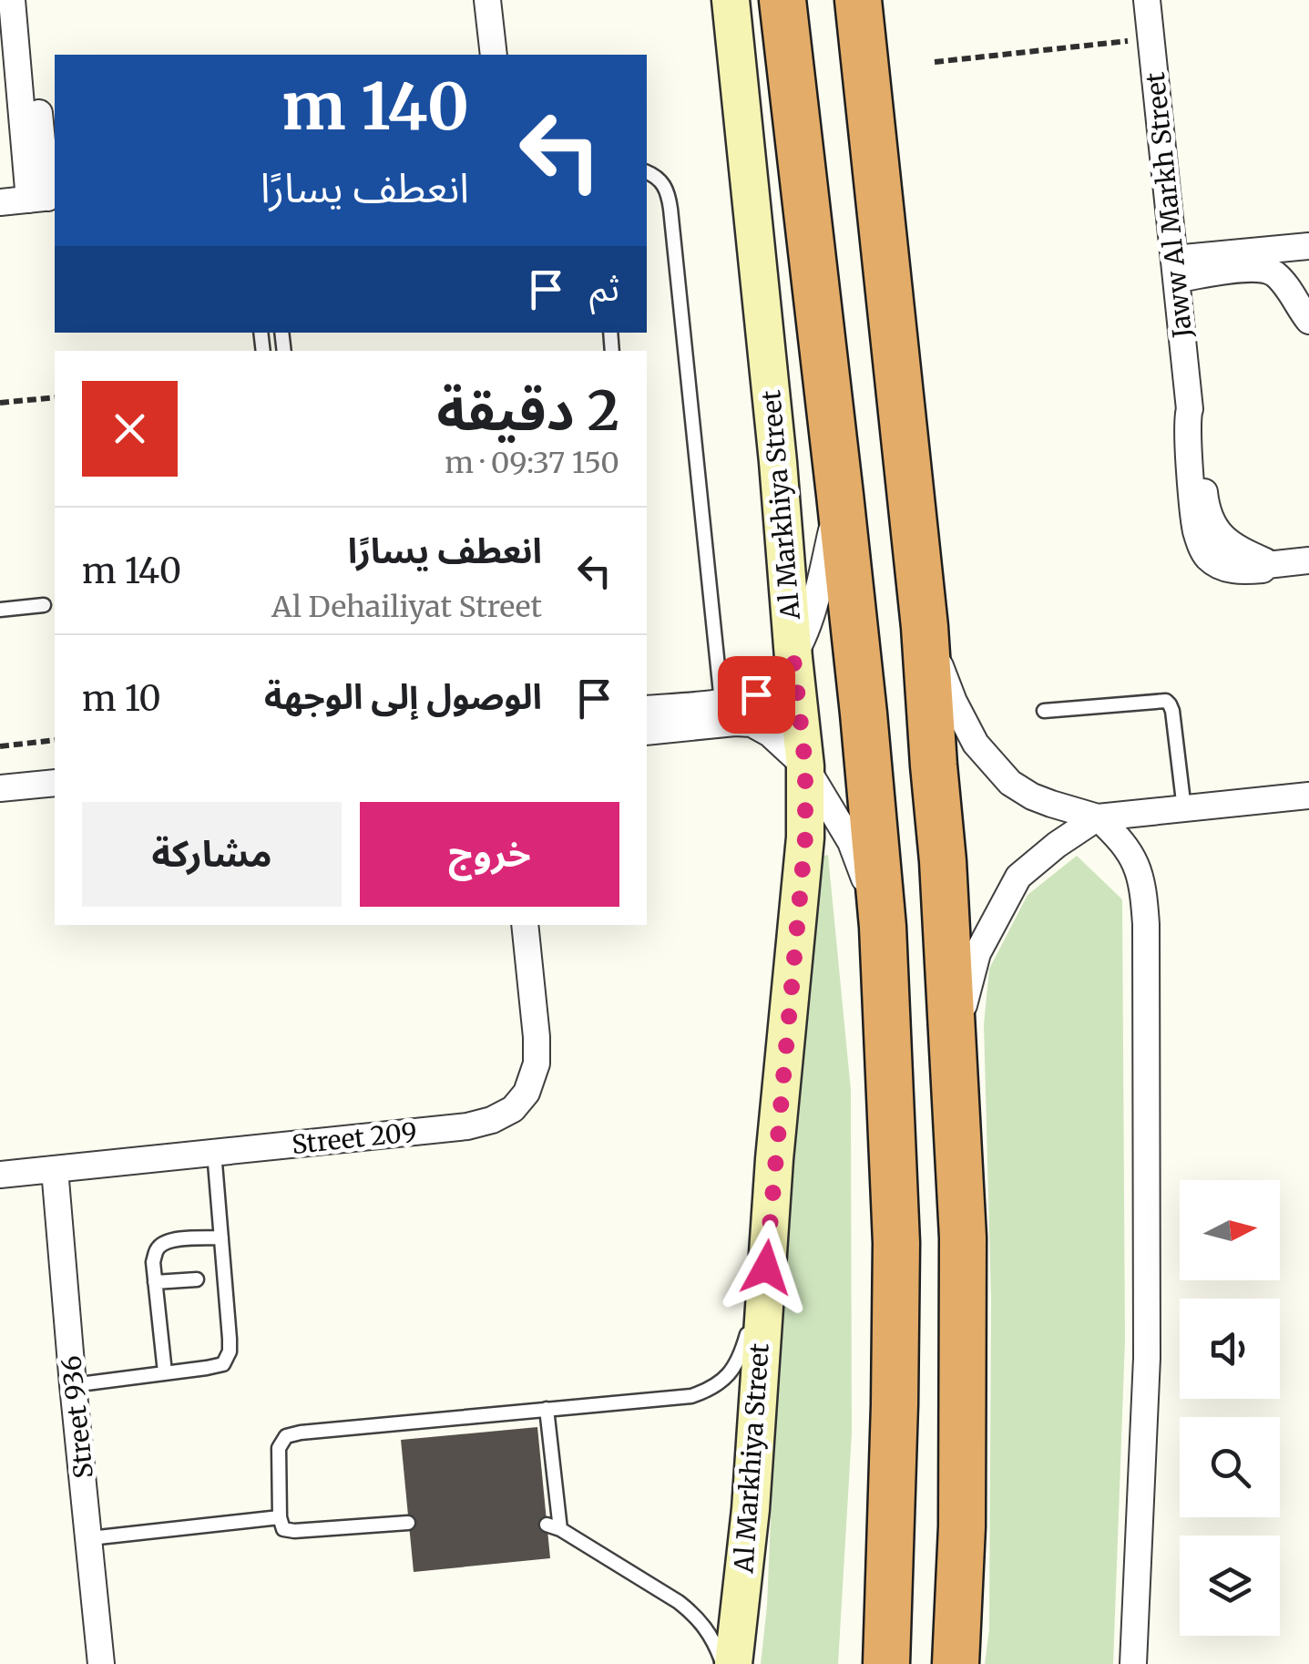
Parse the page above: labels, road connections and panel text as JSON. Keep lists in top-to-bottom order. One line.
{"streets":{"main road":["Al Markhiya Street"],"street":["Jaww Al Markh Street","Street 209","Street 936"]},"crossings":[["Street 209","Street 936"]],"north":"right","page":{"turn":["140 m","انعطف يسارًا"],"then":"ثم","heading":["2 دقيقة","150 m · 09:37"],"list":[{"name":"انعطف يسارًا","note":"Al Dehailiyat Street","value":"140 m"},{"name":"الوصول إلى الوجهة","value":"10 m"}],"buttons":["خروج","مشاركة"]}}
